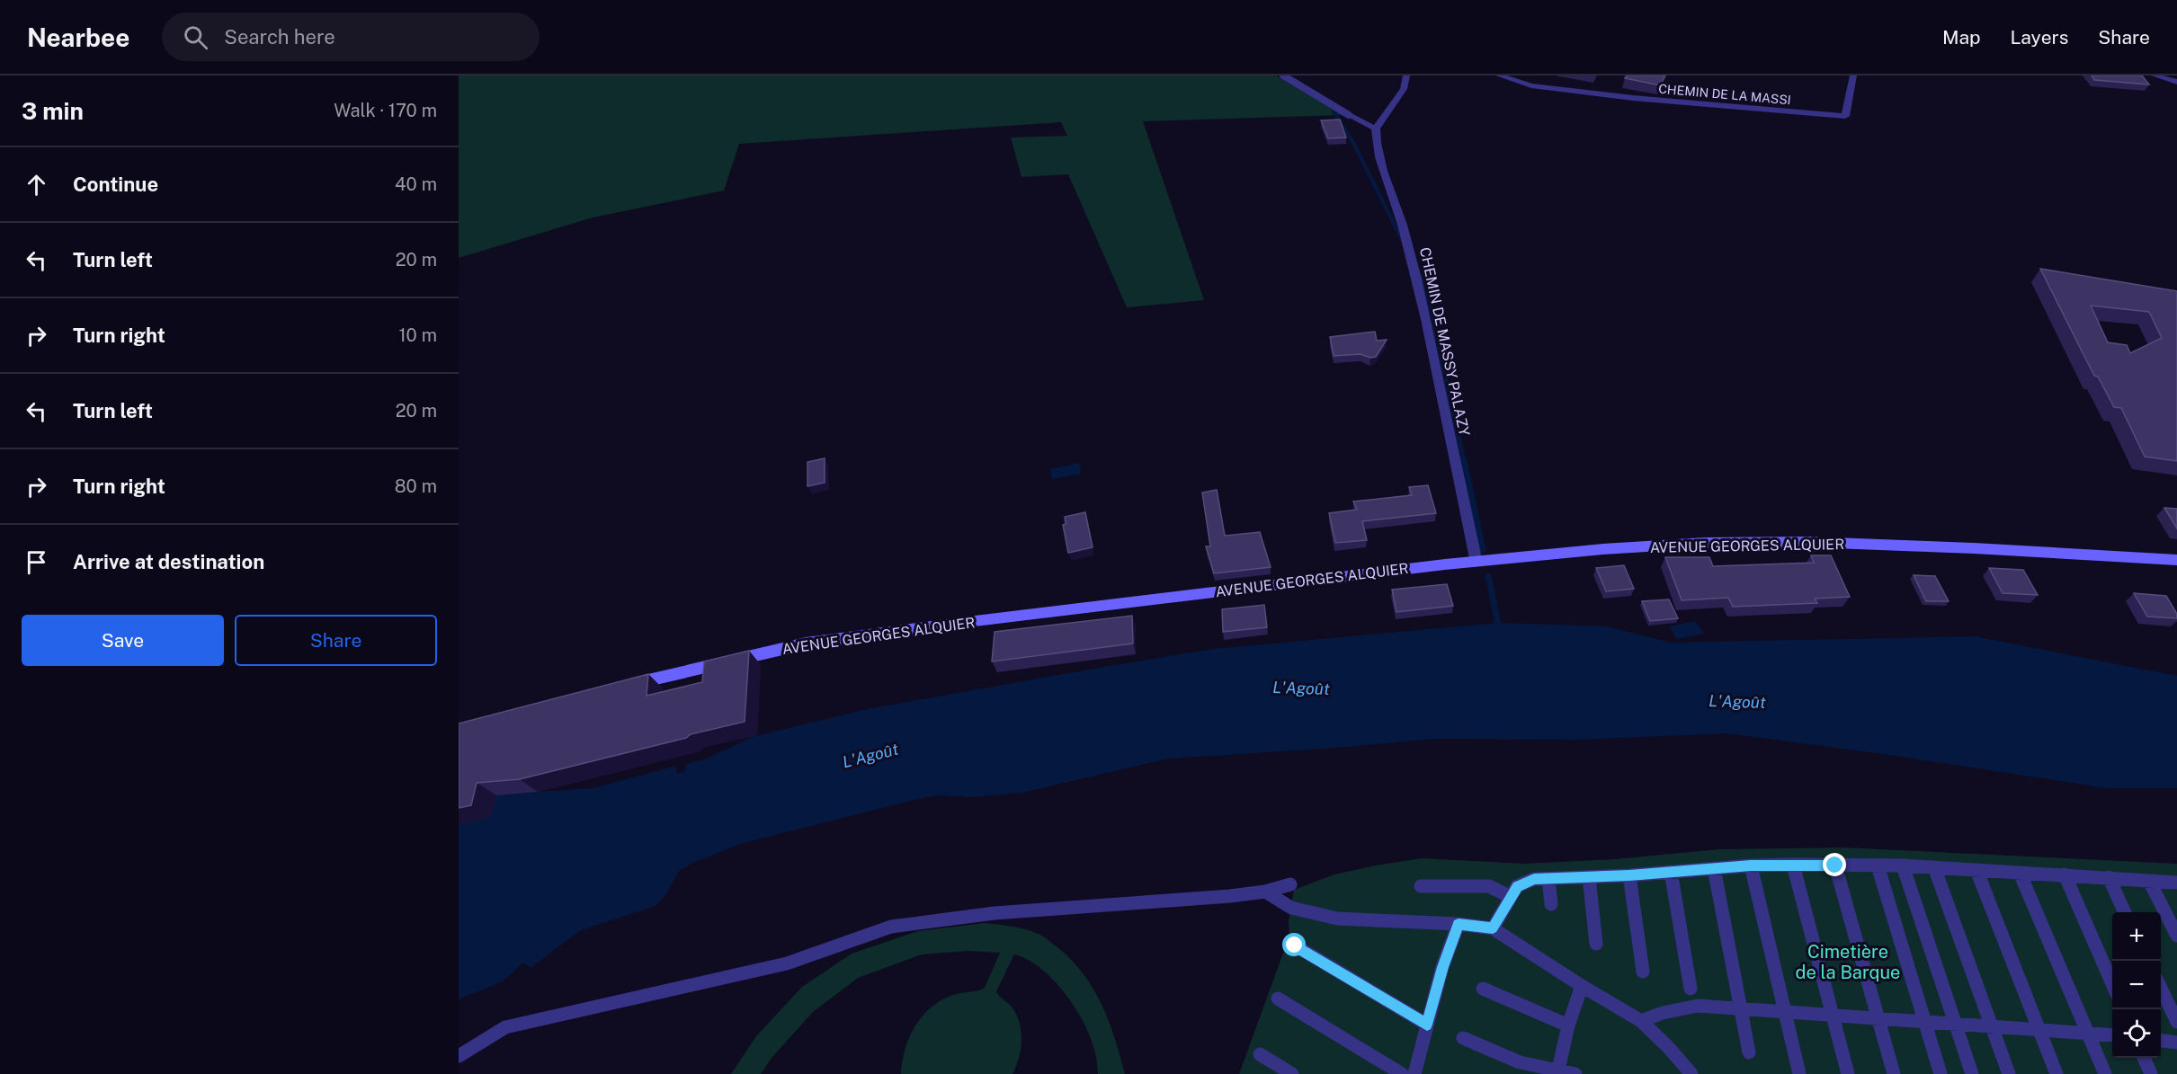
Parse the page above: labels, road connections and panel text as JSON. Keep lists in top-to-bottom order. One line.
{"streets":{"main road":["AVENUE GEORGES ALQUIER"],"street":["CHEMIN DE LA MASSI","CHEMIN DE MASSY PALAZY"]},"crossings":[["CHEMIN DE MASSY PALAZY","AVENUE GEORGES ALQUIER"]],"water":["L'Agoût"],"parks":["Cimetière de la Barque"],"page":{"header":"Nearbee","search":"Search here","nav":["Map","Layers","Share"],"heading":["3 min","Walk · 170 m"],"list":[["Continue","40 m"],["Turn left","20 m"],["Turn right","10 m"],["Turn left","20 m"],["Turn right","80 m"],"Arrive at destination"],"buttons":["Save","Share"],"map_buttons":["+","−"]}}
